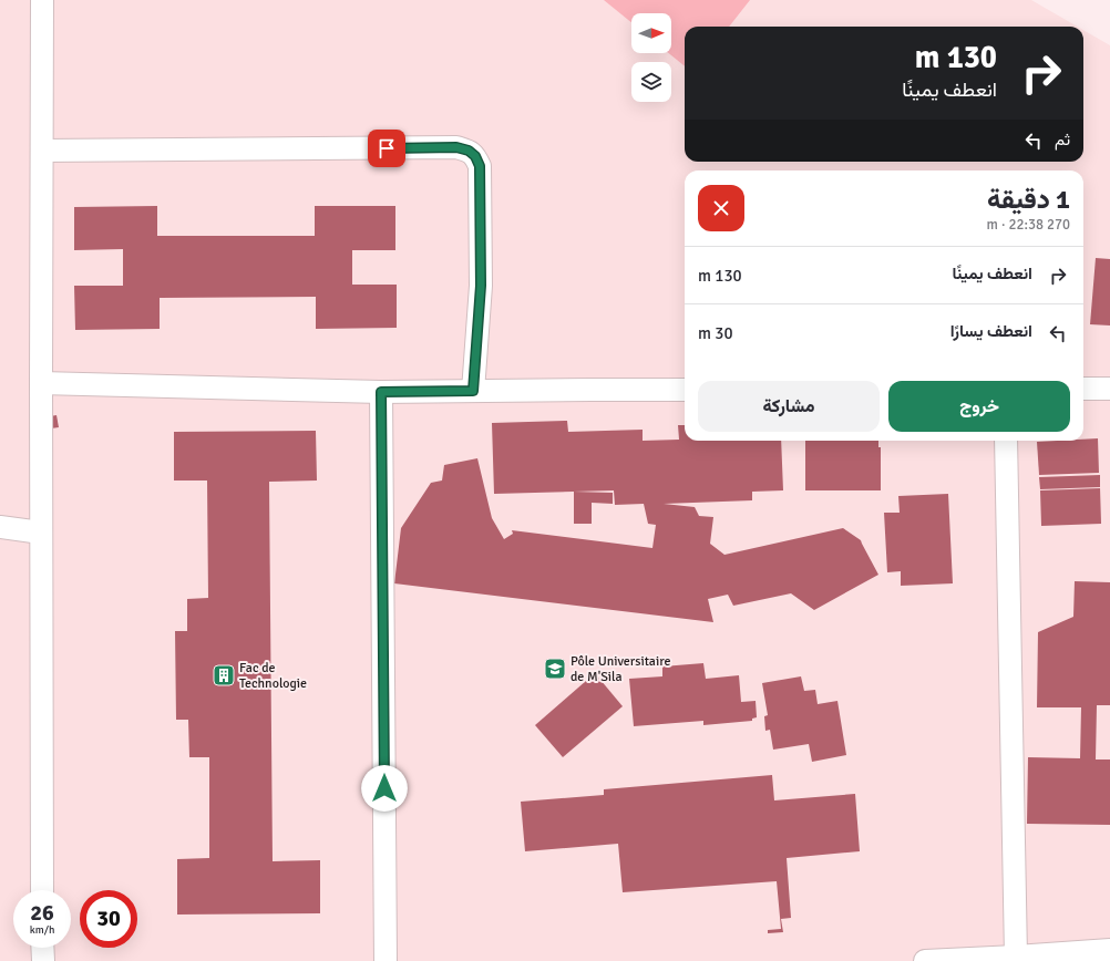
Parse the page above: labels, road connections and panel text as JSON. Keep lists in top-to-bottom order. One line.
{"places":{"school or university":["Pôle Universitaire de M'Sila"],"building":["Fac de Technologie"]},"north":"right","page":{"turn":["130 m","انعطف يمينًا"],"then":"ثم","heading":["1 دقيقة","270 m · 22:38"],"list":[{"name":"انعطف يمينًا","value":"130 m"},{"name":"انعطف يسارًا","value":"30 m"}],"buttons":["خروج","مشاركة"],"speed":"26 km/h","limit":"30"}}
